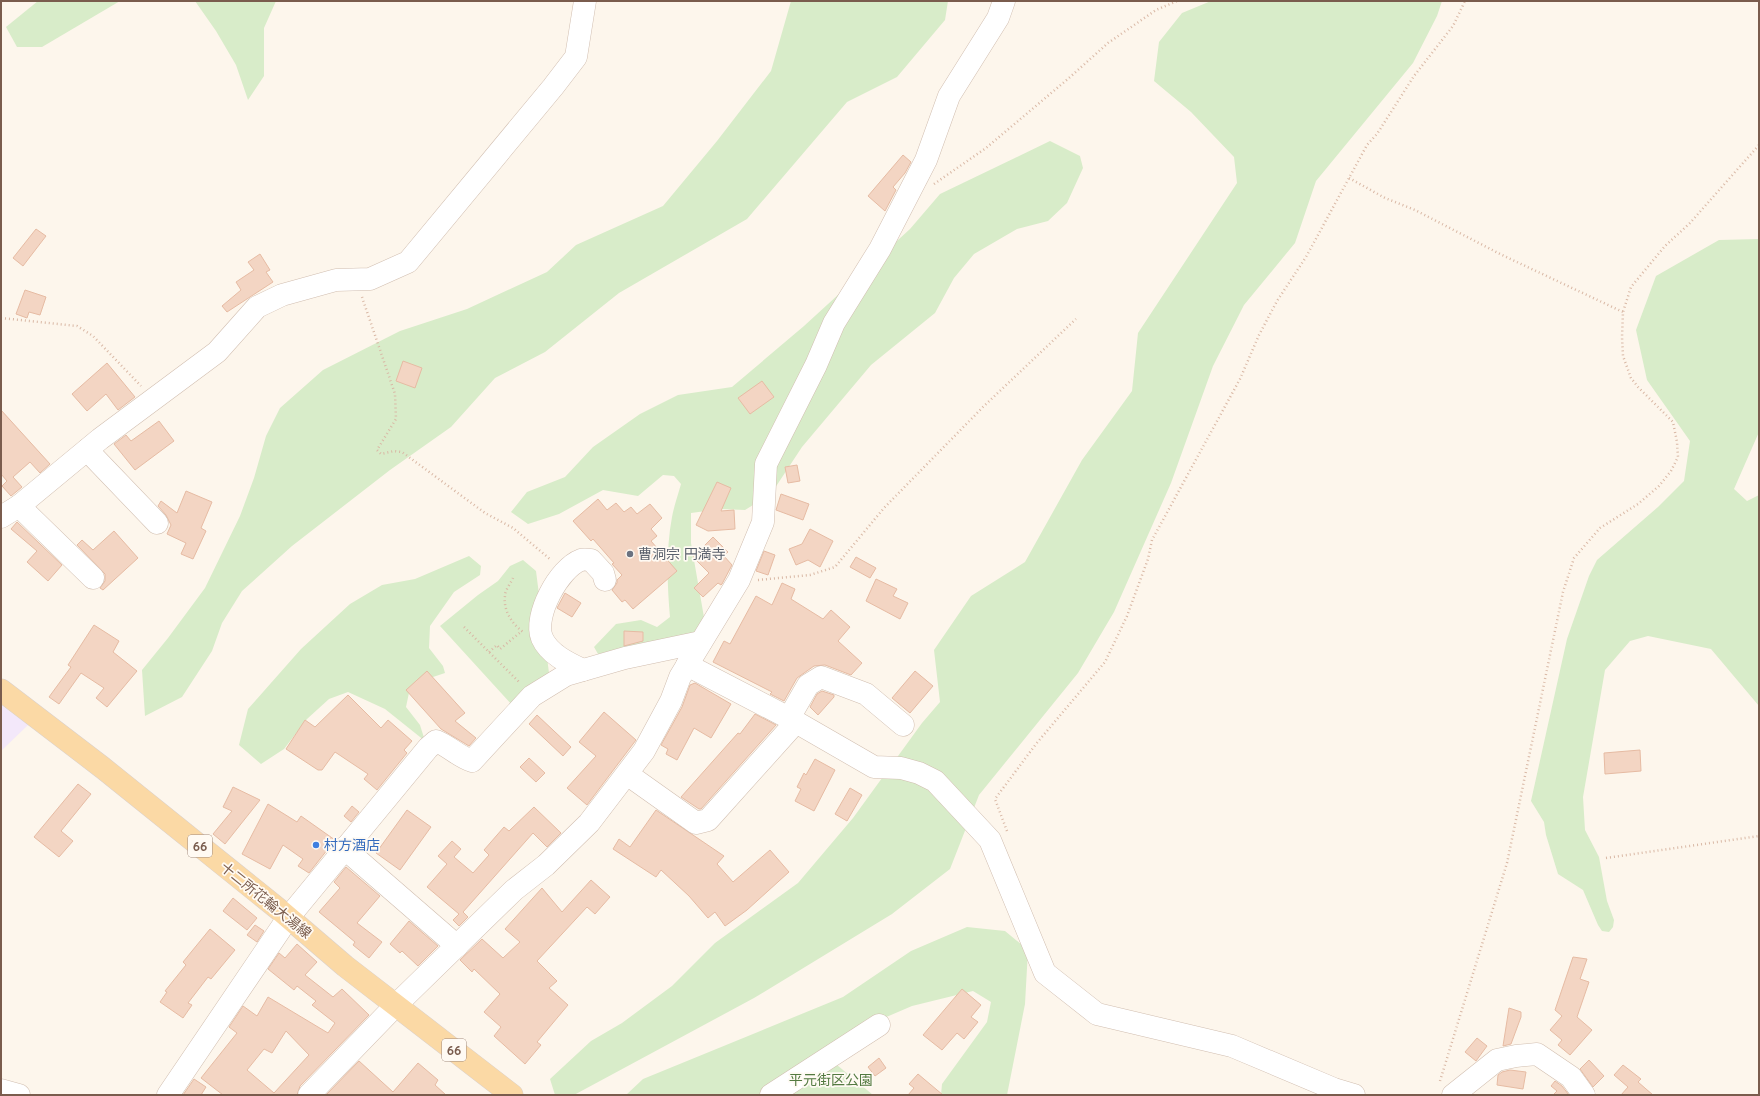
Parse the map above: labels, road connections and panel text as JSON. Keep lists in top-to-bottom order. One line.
{"streets":{"main road":["66","十二所花輪大湯線"]},"parks":["平元街区公園"],"places":["曹洞宗 円満寺","村方酒店"]}
